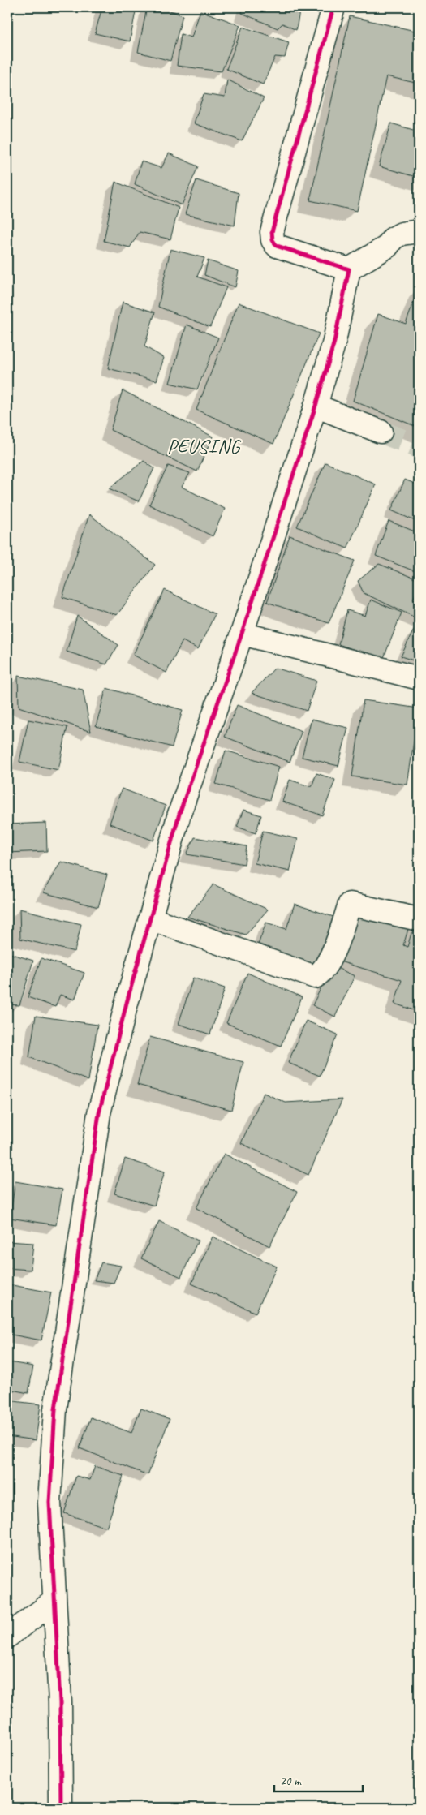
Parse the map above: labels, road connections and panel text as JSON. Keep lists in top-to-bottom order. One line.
{"districts":["PEUSING"],"scale_bar":"20 m"}
